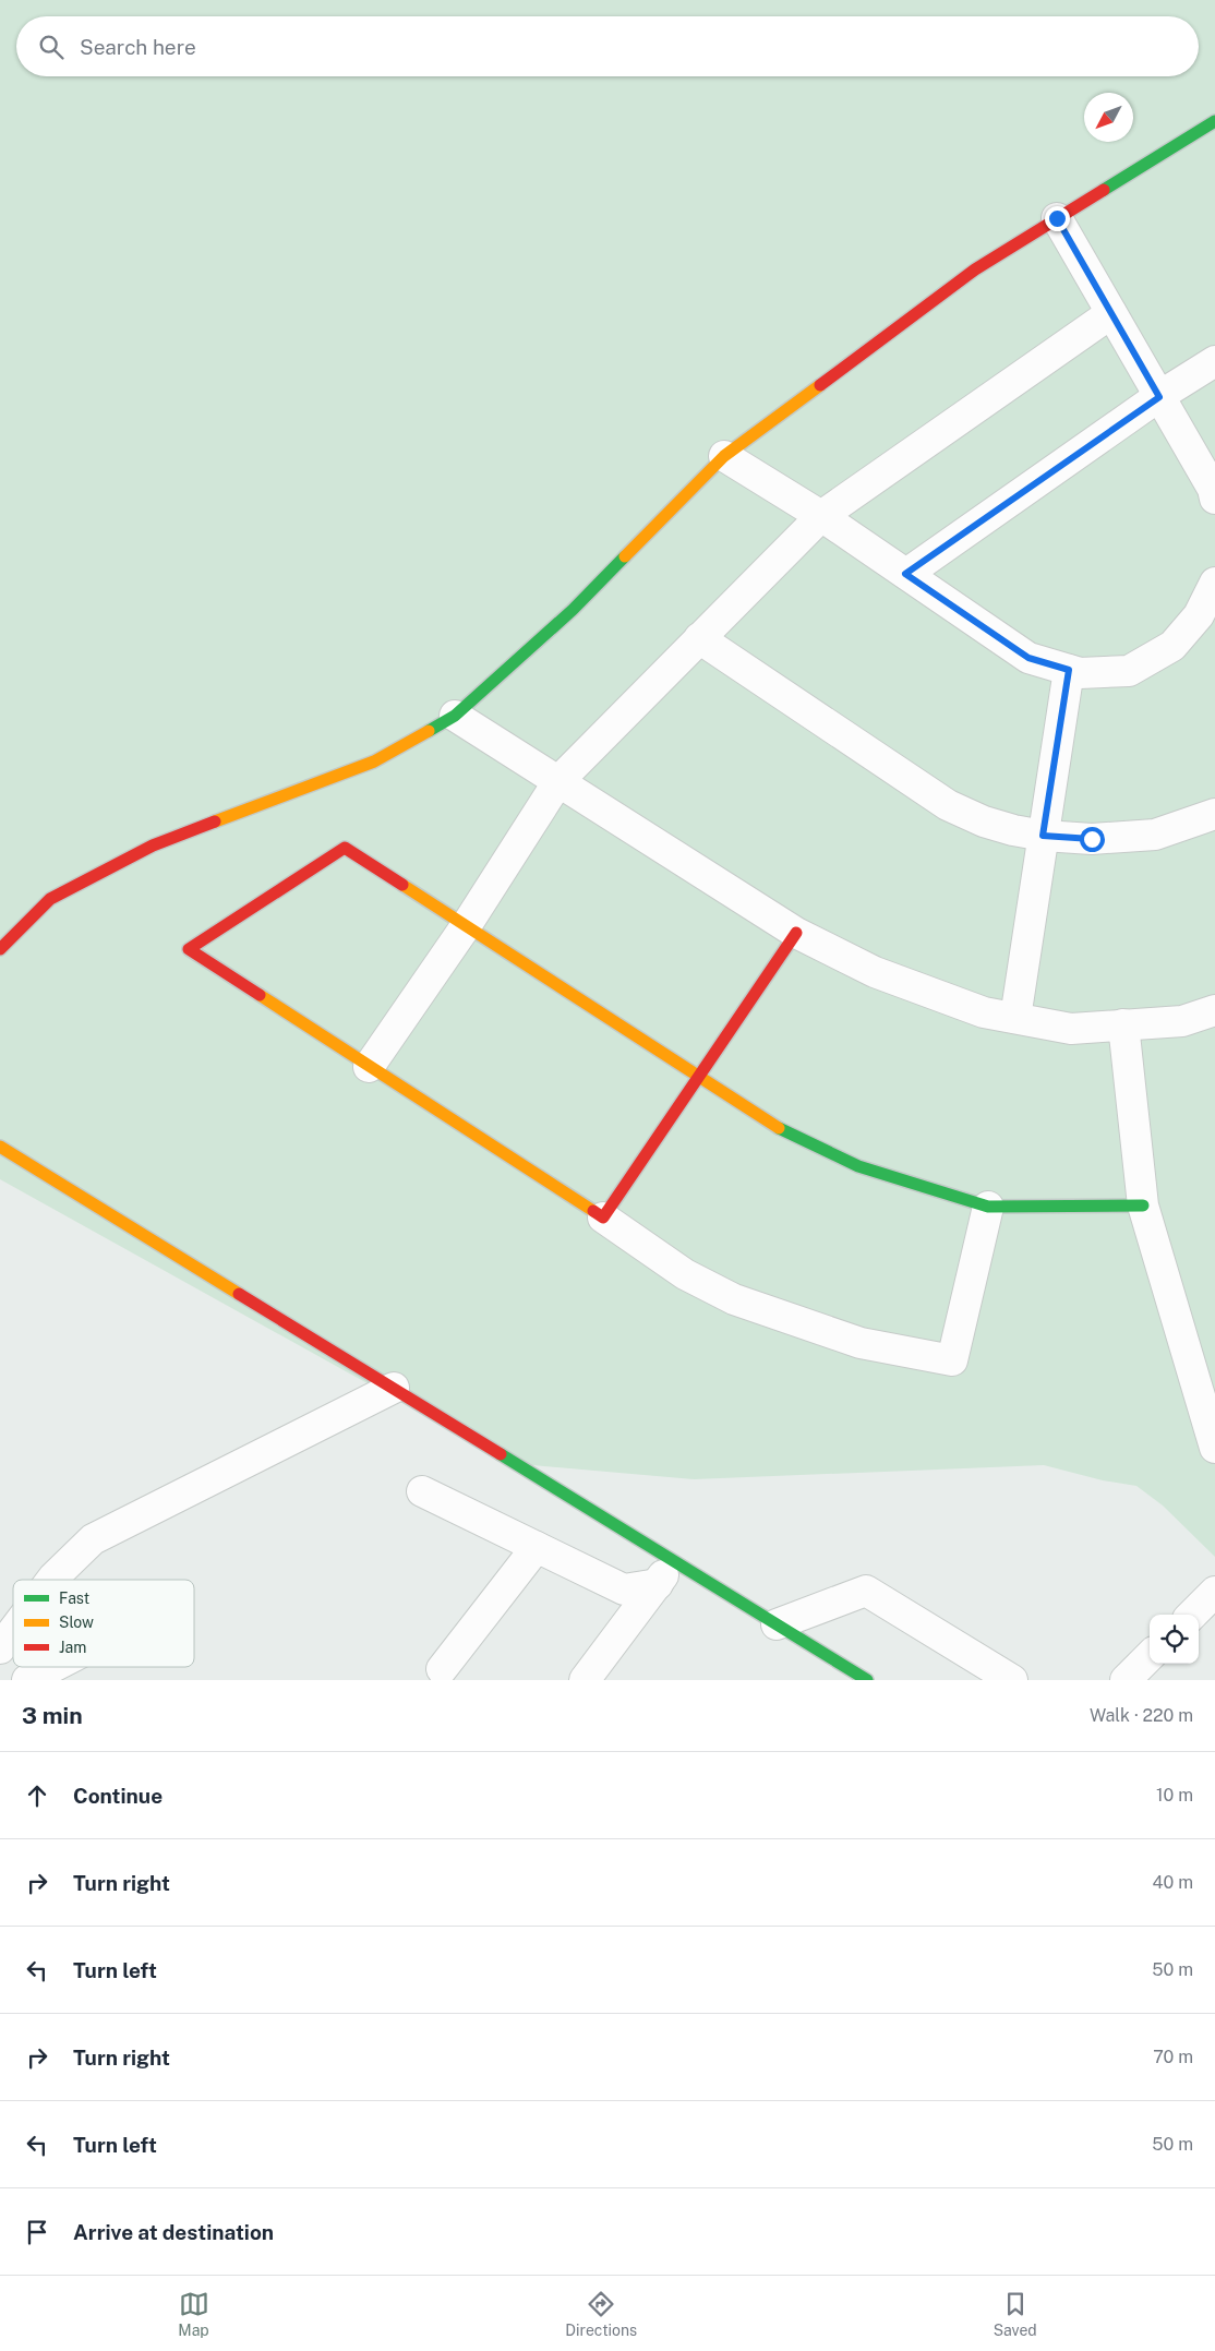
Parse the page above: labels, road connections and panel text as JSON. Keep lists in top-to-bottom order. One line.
{"legend":["Fast","Slow","Jam"],"north":"bottom left","page":{"search":"Search here","heading":["3 min","Walk · 220 m"],"list":[["Continue","10 m"],["Turn right","40 m"],["Turn left","50 m"],["Turn right","70 m"],["Turn left","50 m"],"Arrive at destination"],"nav":["Map","Directions","Saved"]}}
